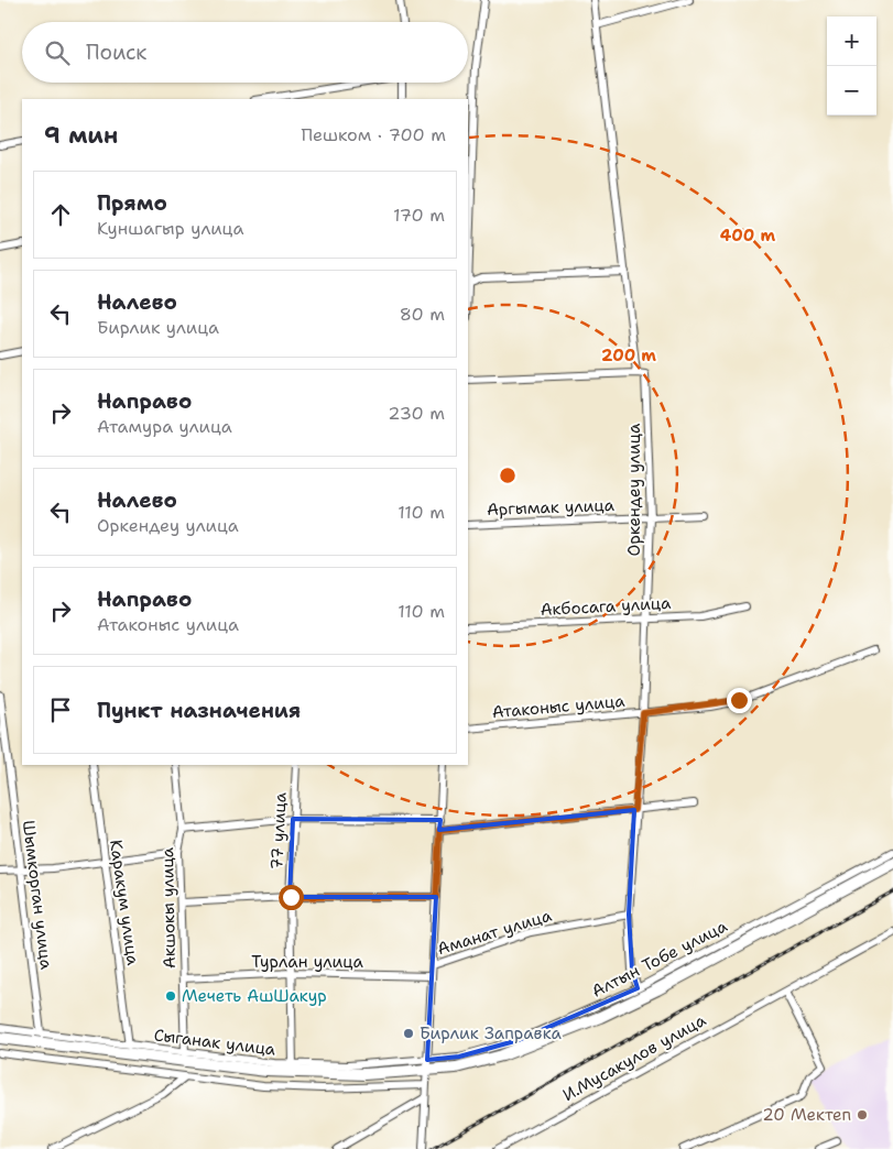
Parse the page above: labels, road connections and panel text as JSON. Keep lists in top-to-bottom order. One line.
{"streets":{"street":["Оркендеу улица","Аргымак улица","Акбосага улица","Атаконыс улица","77 улица","Шымкорган улица","Каракум улица","Акшокы улица","Аманат улица","Алтын Тобе улица","Турлан улица","Сыганак улица","И.Мусакулов улица"]},"crossings":[["Оркендеу улица","Аргымак улица"],["Оркендеу улица","Акбосага улица"],["Оркендеу улица","Атаконыс улица"],["Оркендеу улица","Аманат улица"],["Оркендеу улица","Алтын Тобе улица"],["77 улица","Турлан улица"],["77 улица","Сыганак улица"],["Шымкорган улица","Сыганак улица"],["Каракум улица","Сыганак улица"],["Акшокы улица","Турлан улица"],["Акшокы улица","Сыганак улица"],["Алтын Тобе улица","Сыганак улица"]],"places":["Мечеть АшШакур","Бирлик Заправка","20 Мектеп"],"page":{"map_buttons":["+","−"],"search":"Поиск","heading":["9 мин","Пешком · 700 m"],"list":[["Прямо","Куншагыр улица","170 m"],["Налево","Бирлик улица","80 m"],["Направо","Атамура улица","230 m"],["Налево","Оркендеу улица","110 m"],["Направо","Атаконыс улица","110 m"],"Пункт назначения"]},"rings":["400 m","200 m"]}
